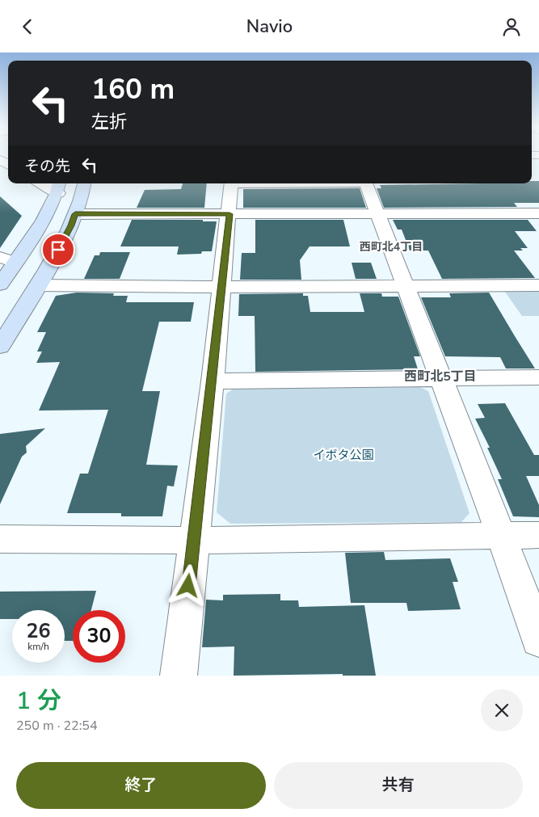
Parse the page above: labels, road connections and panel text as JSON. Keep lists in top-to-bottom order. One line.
{"districts":["西町北4丁目","西町北5丁目"],"parks":["イボタ公園"],"page":{"header":"Navio","turn":["160 m","左折"],"then":"その先","speed":"26 km/h","limit":"30","heading":["1 分","250 m · 22:54"],"buttons":["終了","共有"]}}
